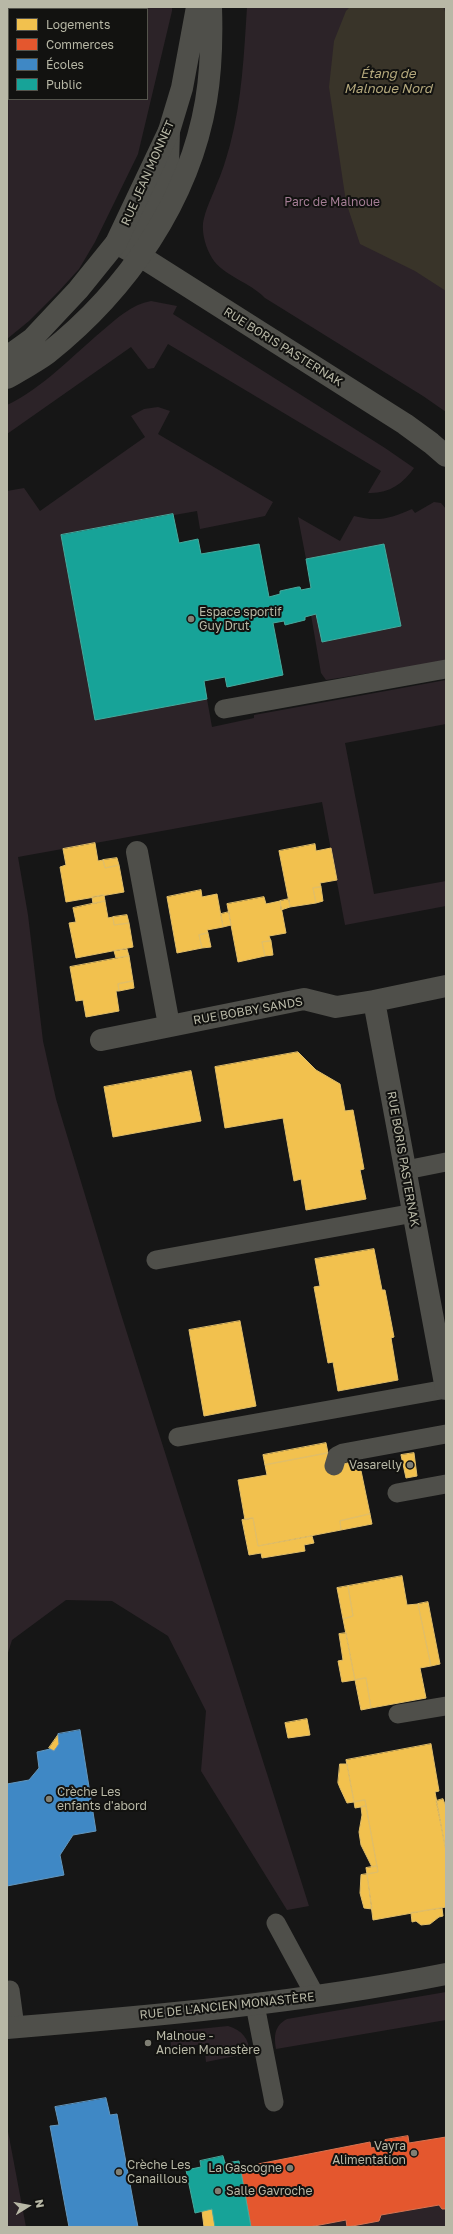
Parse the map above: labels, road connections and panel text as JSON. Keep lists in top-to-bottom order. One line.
{"streets":{"street":["RUE JEAN MONNET","RUE BORIS PASTERNAK","RUE BOBBY SANDS","RUE DE L'ANCIEN MONASTÈRE"]},"crossings":[["RUE JEAN MONNET","RUE BORIS PASTERNAK"],["RUE BORIS PASTERNAK","RUE BOBBY SANDS"]],"water":["Étang de Malnoue Nord"],"parks":["Parc de Malnoue"],"places":["Espace sportif Guy Drut","Vasarelly","Crèche Les enfants d'abord","Malnoue - Ancien Monastère","Vayra Alimentation","La Gascogne","Crèche Les Canaillous","Salle Gavroche"],"legend":["Logements","Commerces","Écoles","Public"],"north":"right"}
